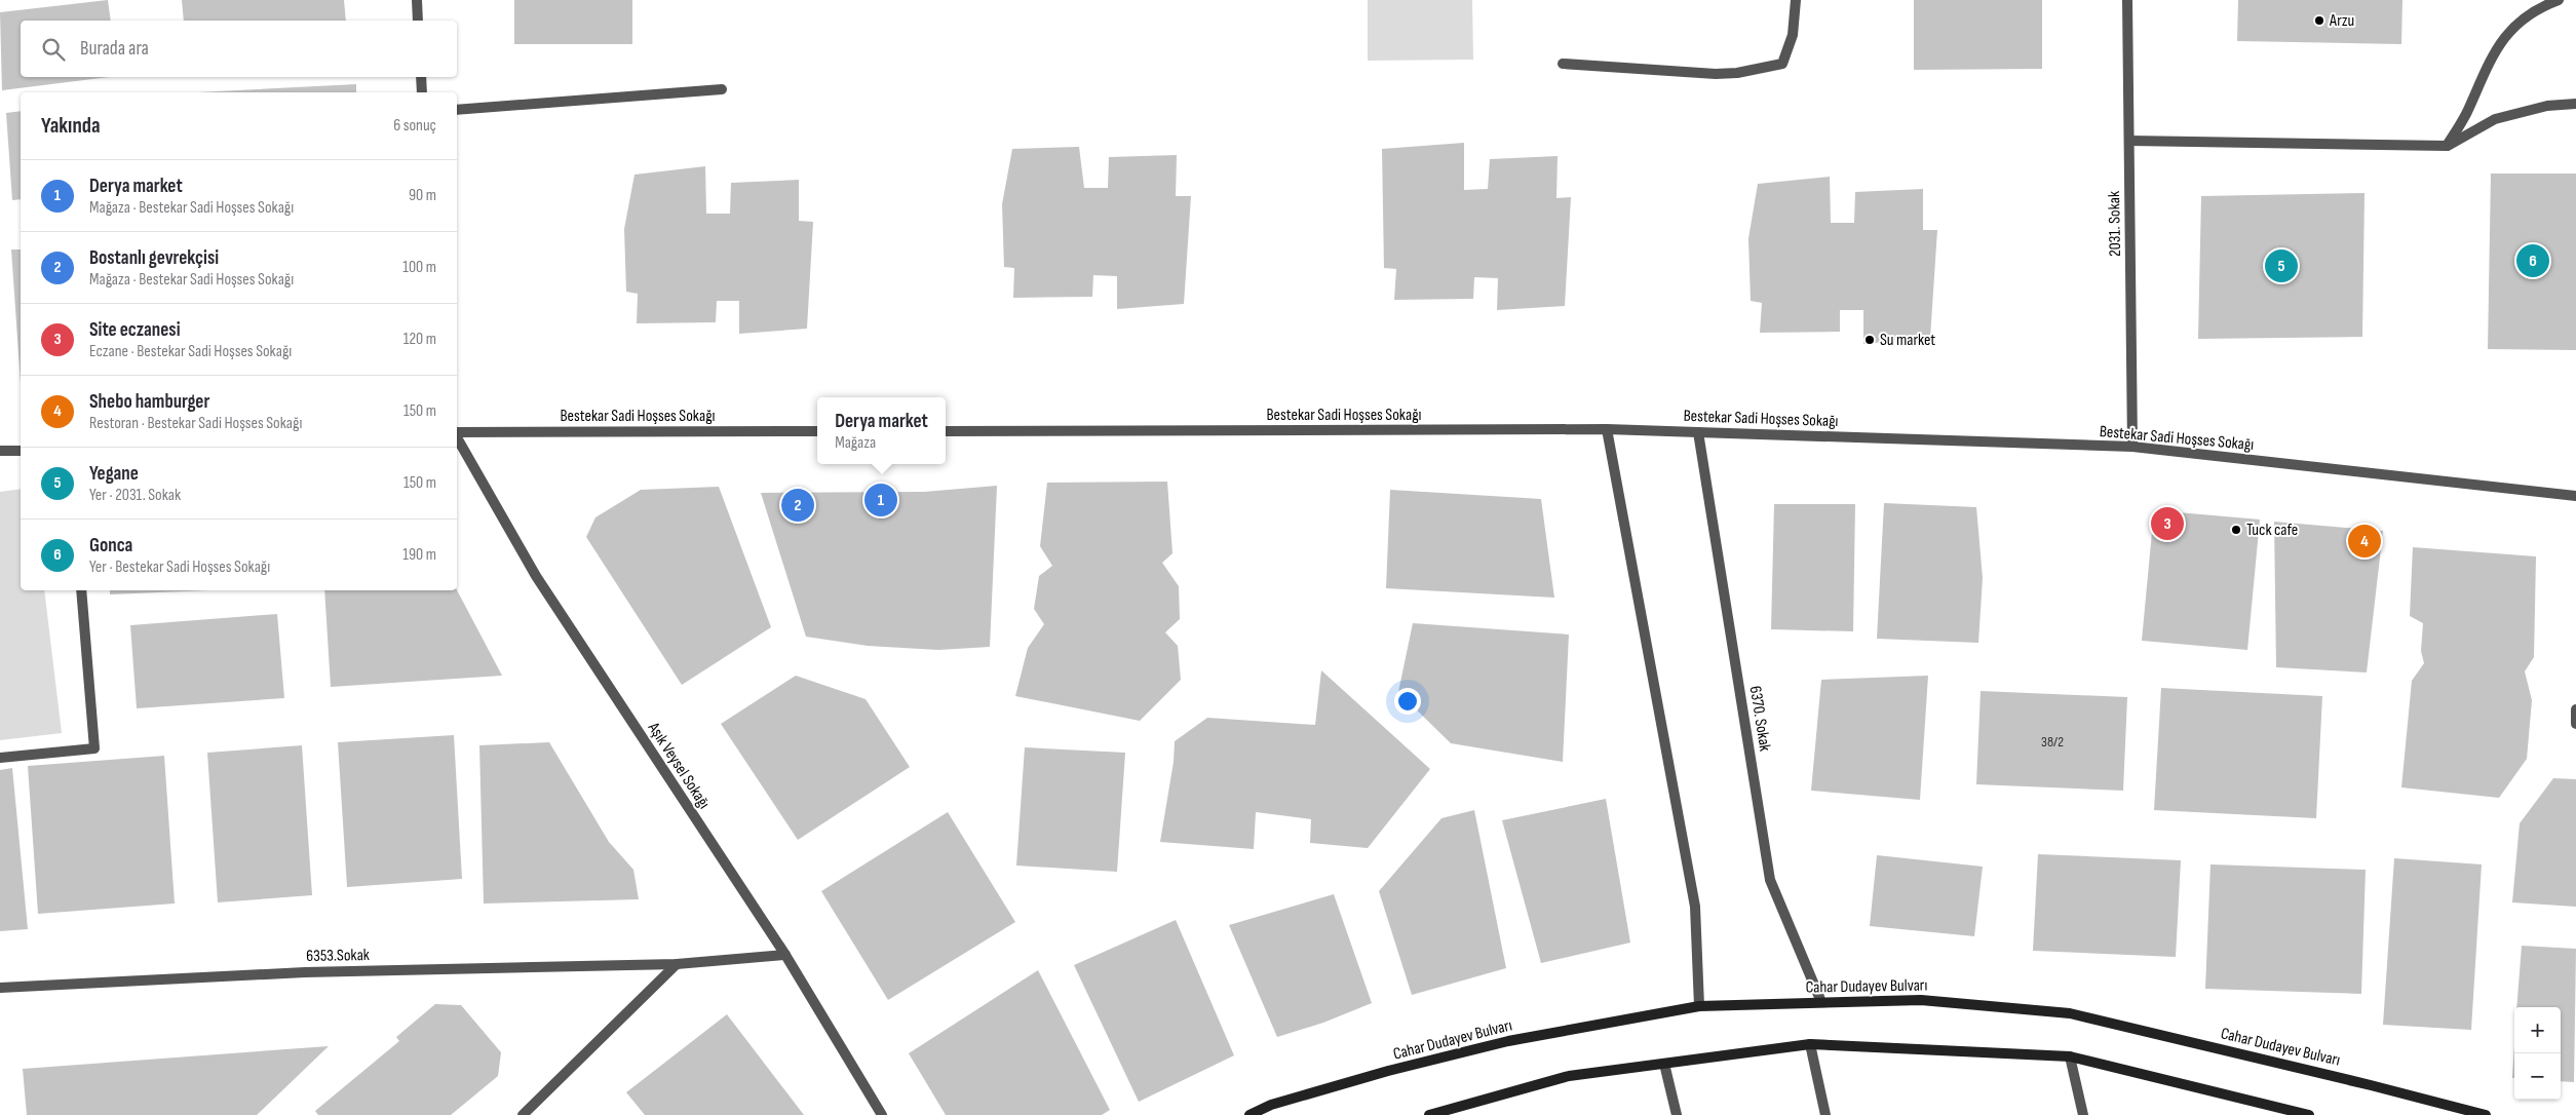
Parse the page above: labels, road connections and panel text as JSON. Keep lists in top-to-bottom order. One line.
{"streets":{"main road":["Cahar Dudayev Bulvarı"],"street":["2031. Sokak","Bestekar Sadi Hoşses Sokağı","6370. Sokak","Aşık Veysel Sokağı","6353.Sokak"]},"crossings":[["2031. Sokak","Bestekar Sadi Hoşses Sokağı"],["Bestekar Sadi Hoşses Sokağı","6370. Sokak"],["6370. Sokak","Cahar Dudayev Bulvarı"],["Aşık Veysel Sokağı","6353.Sokak"]],"places":["Arzu","Su market","Tuck cafe"],"house_numbers":["38/2"],"page":{"search":"Burada ara","heading":["Yakında","6 sonuç"],"list":[{"mark":"1","name":"Derya market","note":"Mağaza · Bestekar Sadi Hoşses Sokağı","value":"90 m"},{"mark":"2","name":"Bostanlı gevrekçisi","note":"Mağaza · Bestekar Sadi Hoşses Sokağı","value":"100 m"},{"mark":"3","name":"Site eczanesi","note":"Eczane · Bestekar Sadi Hoşses Sokağı","value":"120 m"},{"mark":"4","name":"Shebo hamburger","note":"Restoran · Bestekar Sadi Hoşses Sokağı","value":"150 m"},{"mark":"5","name":"Yegane","note":"Yer · 2031. Sokak","value":"150 m"},{"mark":"6","name":"Gonca","note":"Yer · Bestekar Sadi Hoşses Sokağı","value":"190 m"}],"pins":["6","5","1","2","3","4"],"popup":["Derya market","Mağaza"],"map_buttons":["+","−"]}}
